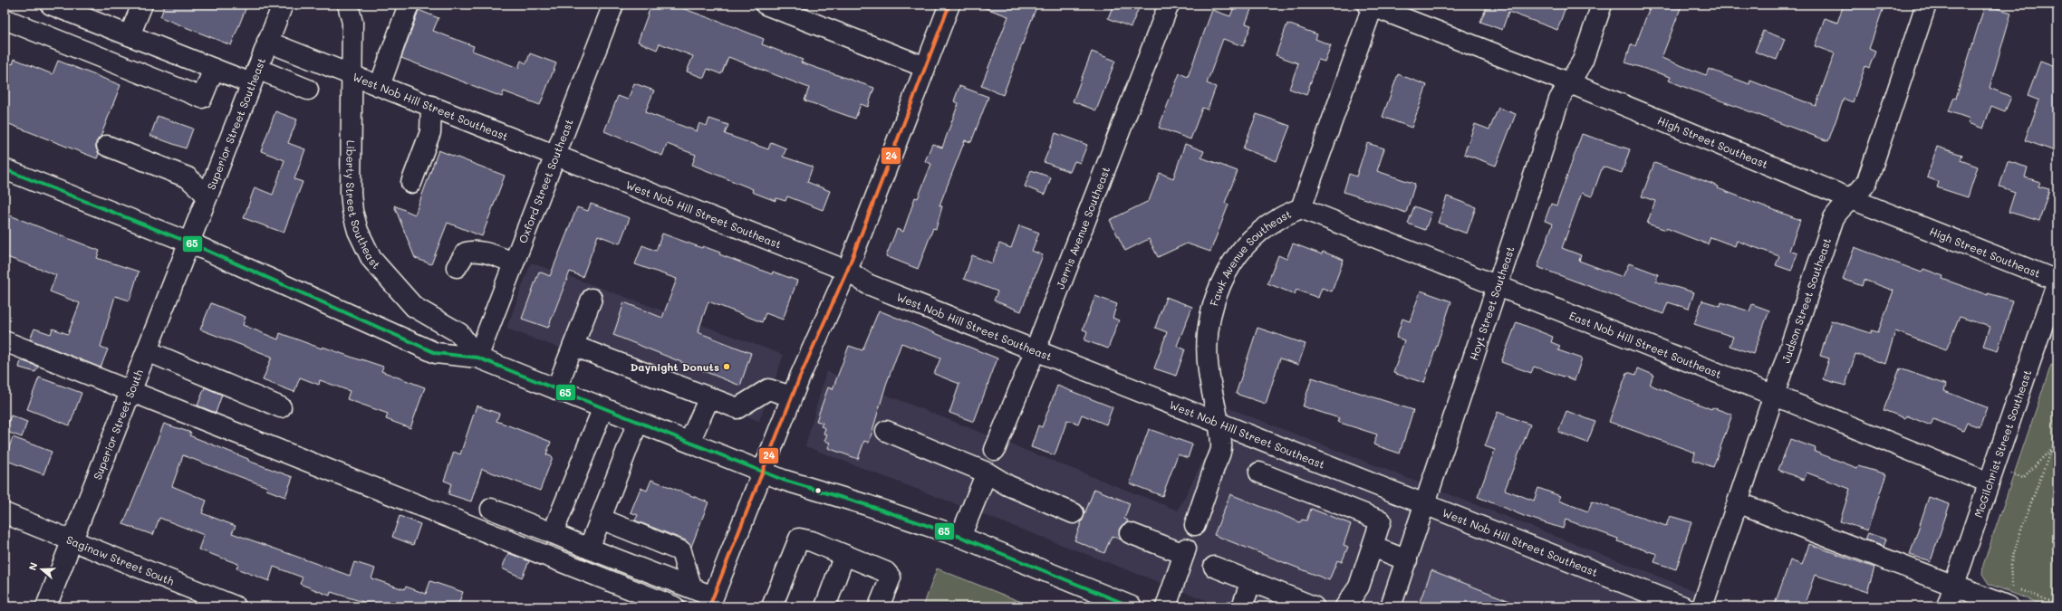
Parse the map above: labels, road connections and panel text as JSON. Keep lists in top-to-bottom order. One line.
{"streets":{"street":["West Nob Hill Street Southeast","Superior Street Southeast","High Street Southeast","Oxford Street Southeast","Liberty Street Southeast","Jerris Avenue Southeast","Fawk Avenue Southeast","Judson Street Southeast","Hoyt Street Southeast","East Nob Hill Street Southeast","Superior Street South","McGilchrist Street Southeast","Saginaw Street South"]},"crossings":[["West Nob Hill Street Southeast","Superior Street Southeast"],["West Nob Hill Street Southeast","Oxford Street Southeast"],["West Nob Hill Street Southeast","Liberty Street Southeast"],["West Nob Hill Street Southeast","Jerris Avenue Southeast"],["West Nob Hill Street Southeast","Fawk Avenue Southeast"],["West Nob Hill Street Southeast","Hoyt Street Southeast"],["Superior Street Southeast","Superior Street South"],["High Street Southeast","Fawk Avenue Southeast"],["High Street Southeast","Judson Street Southeast"],["High Street Southeast","Hoyt Street Southeast"],["High Street Southeast","McGilchrist Street Southeast"],["Oxford Street Southeast","Liberty Street Southeast"],["Fawk Avenue Southeast","East Nob Hill Street Southeast"],["Judson Street Southeast","East Nob Hill Street Southeast"],["Hoyt Street Southeast","East Nob Hill Street Southeast"],["East Nob Hill Street Southeast","McGilchrist Street Southeast"],["Superior Street South","Saginaw Street South"]],"places":["Daynight Donuts"],"lines":["transit line 24","transit line 65"],"north":"left"}
